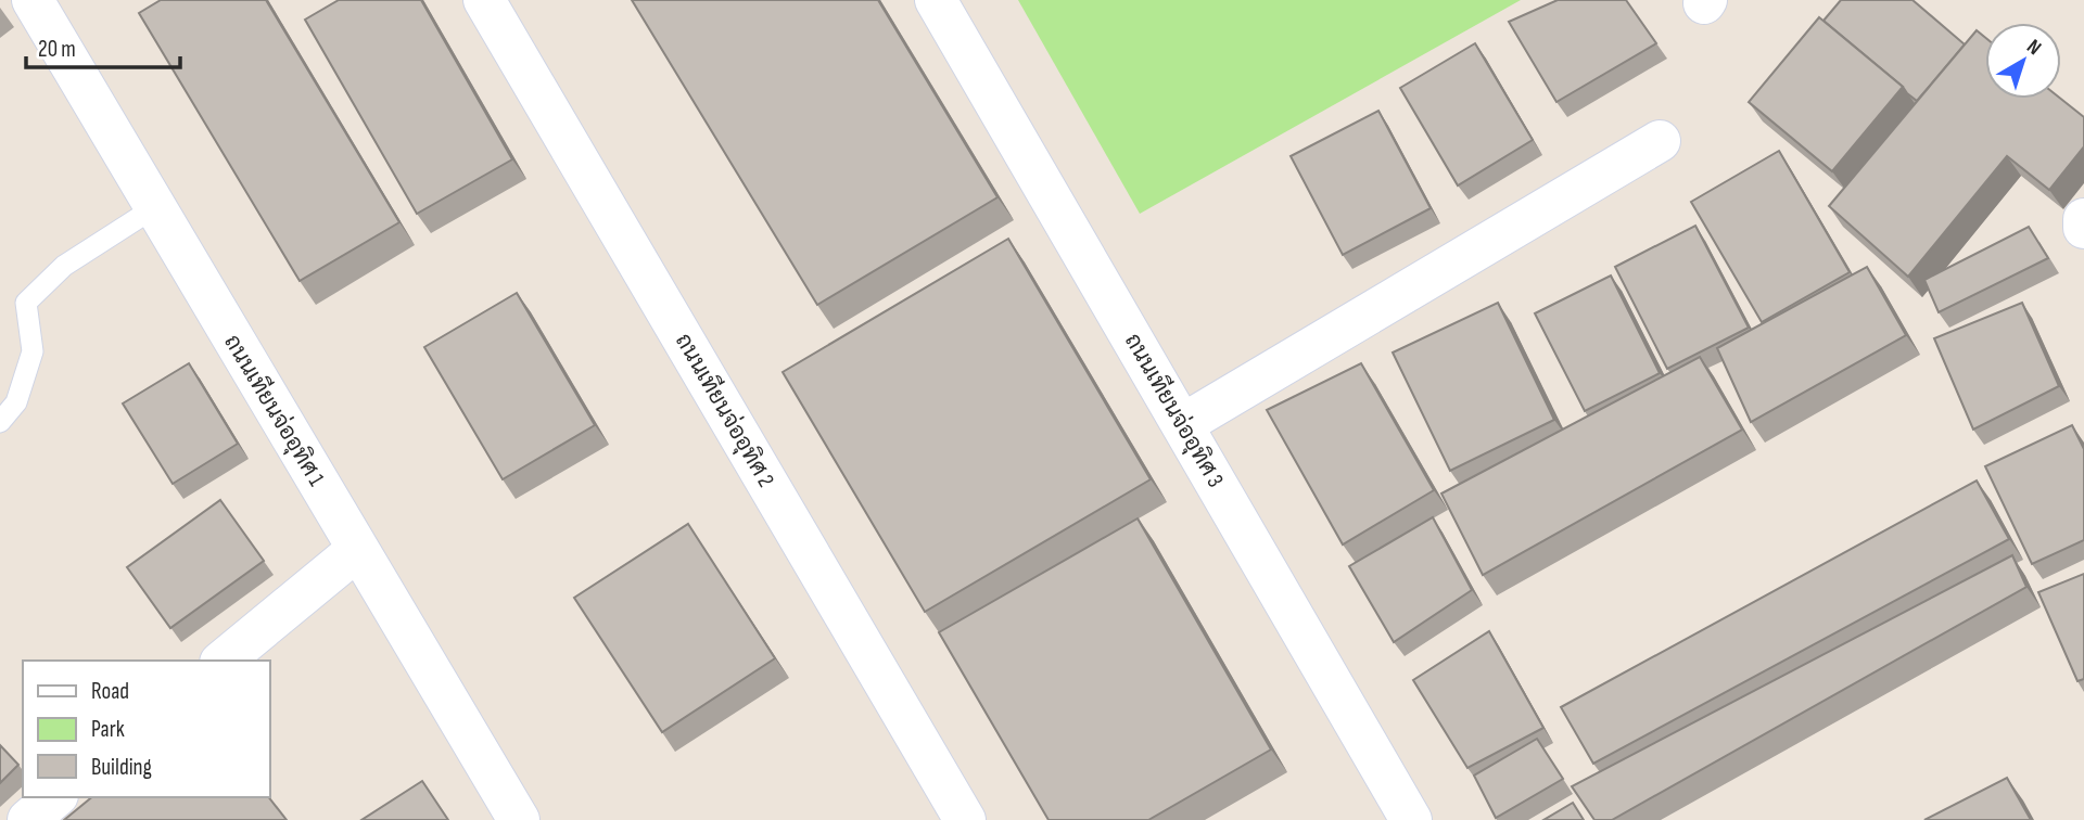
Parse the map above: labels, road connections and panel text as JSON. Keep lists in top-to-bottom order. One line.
{"streets":{"street":["ถนนเทียนจ่ออุทิศ 1","ถนนเทียนจ่ออุทิศ 2","ถนนเทียนจ่ออุทิศ 3"]},"legend":["Road","Park","Building"],"scale_bar":"20 m","north":"top right"}
